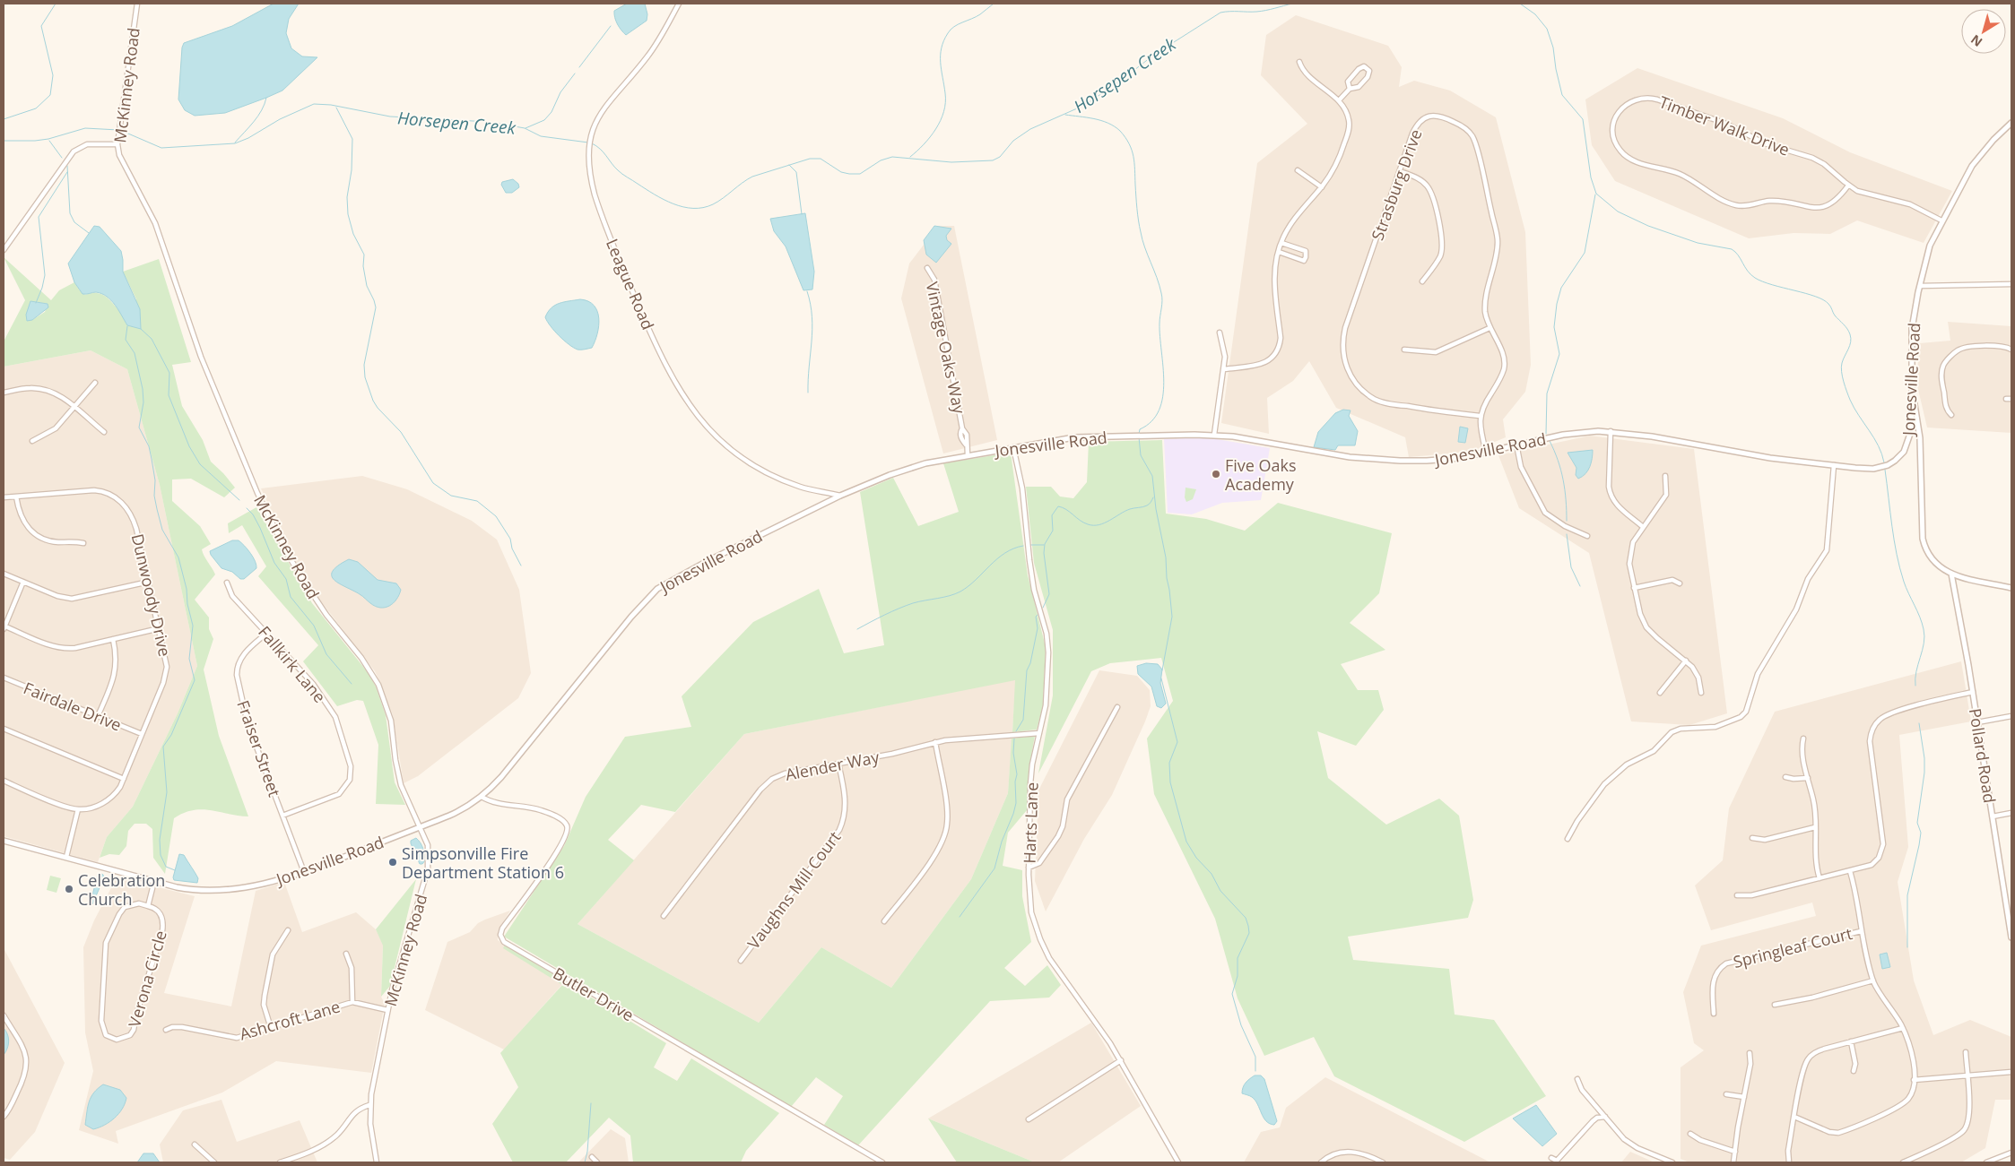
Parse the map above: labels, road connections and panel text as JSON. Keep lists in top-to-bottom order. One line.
{"streets":{"street":["McKinney Road","Timber Walk Drive","Strasburg Drive","League Road","Vintage Oaks Way","Jonesville Road","Dunwoody Drive","Fallkirk Lane","Fairdale Drive","Fraiser Street","Pollard Road","Alender Way","Harts Lane","Vaughns Mill Court","Springleaf Court","Verona Circle","Butler Drive","Ashcroft Lane"]},"crossings":[["McKinney Road","Jonesville Road"],["McKinney Road","Ashcroft Lane"],["Timber Walk Drive","Jonesville Road"],["League Road","Jonesville Road"],["Vintage Oaks Way","Jonesville Road"],["Jonesville Road","Fraiser Street"],["Jonesville Road","Harts Lane"],["Jonesville Road","Verona Circle"],["Jonesville Road","Butler Drive"],["Dunwoody Drive","Fairdale Drive"],["Fallkirk Lane","Fraiser Street"],["Alender Way","Harts Lane"],["Alender Way","Vaughns Mill Court"]],"water":["Horsepen Creek"],"places":["Five Oaks Academy","Simpsonville Fire Department Station 6","Celebration Church"],"north":"bottom left"}
